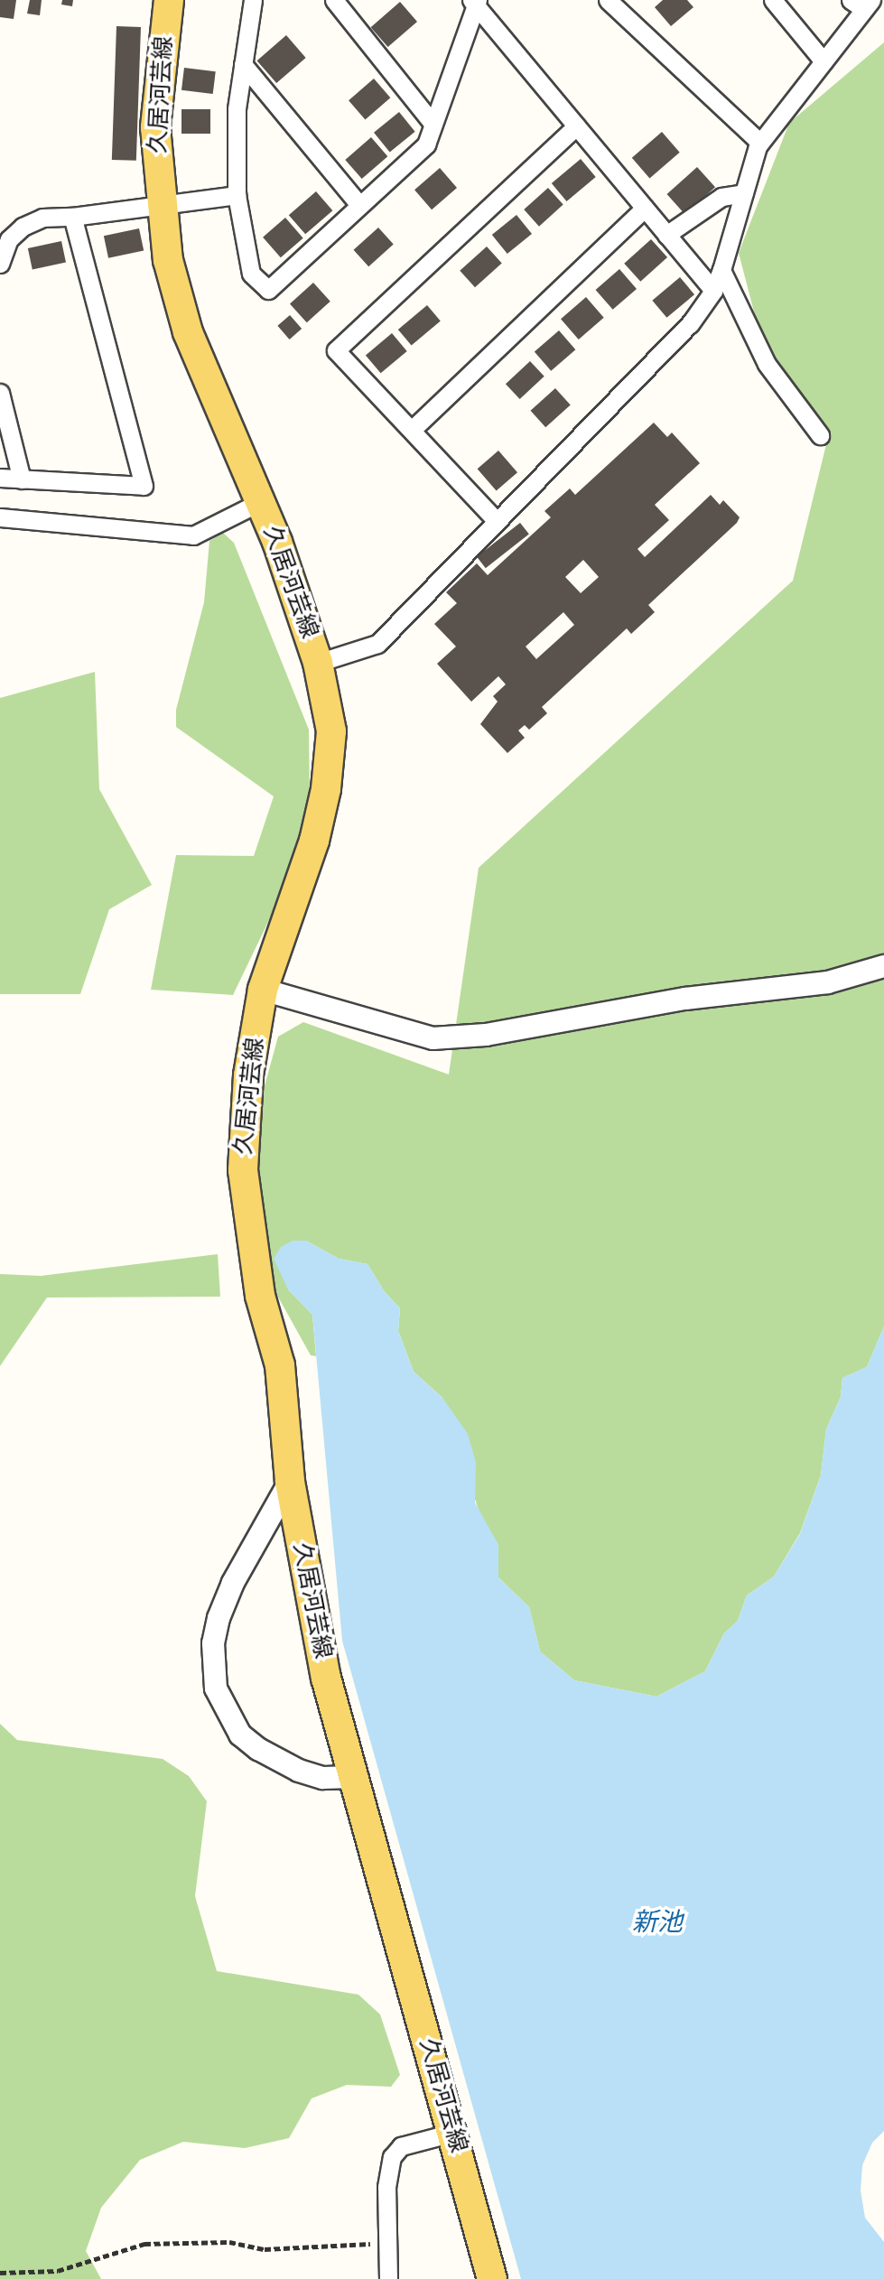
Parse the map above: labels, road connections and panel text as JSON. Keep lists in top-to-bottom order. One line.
{"streets":{"main road":["久居河芸線"]},"water":["新池"]}
